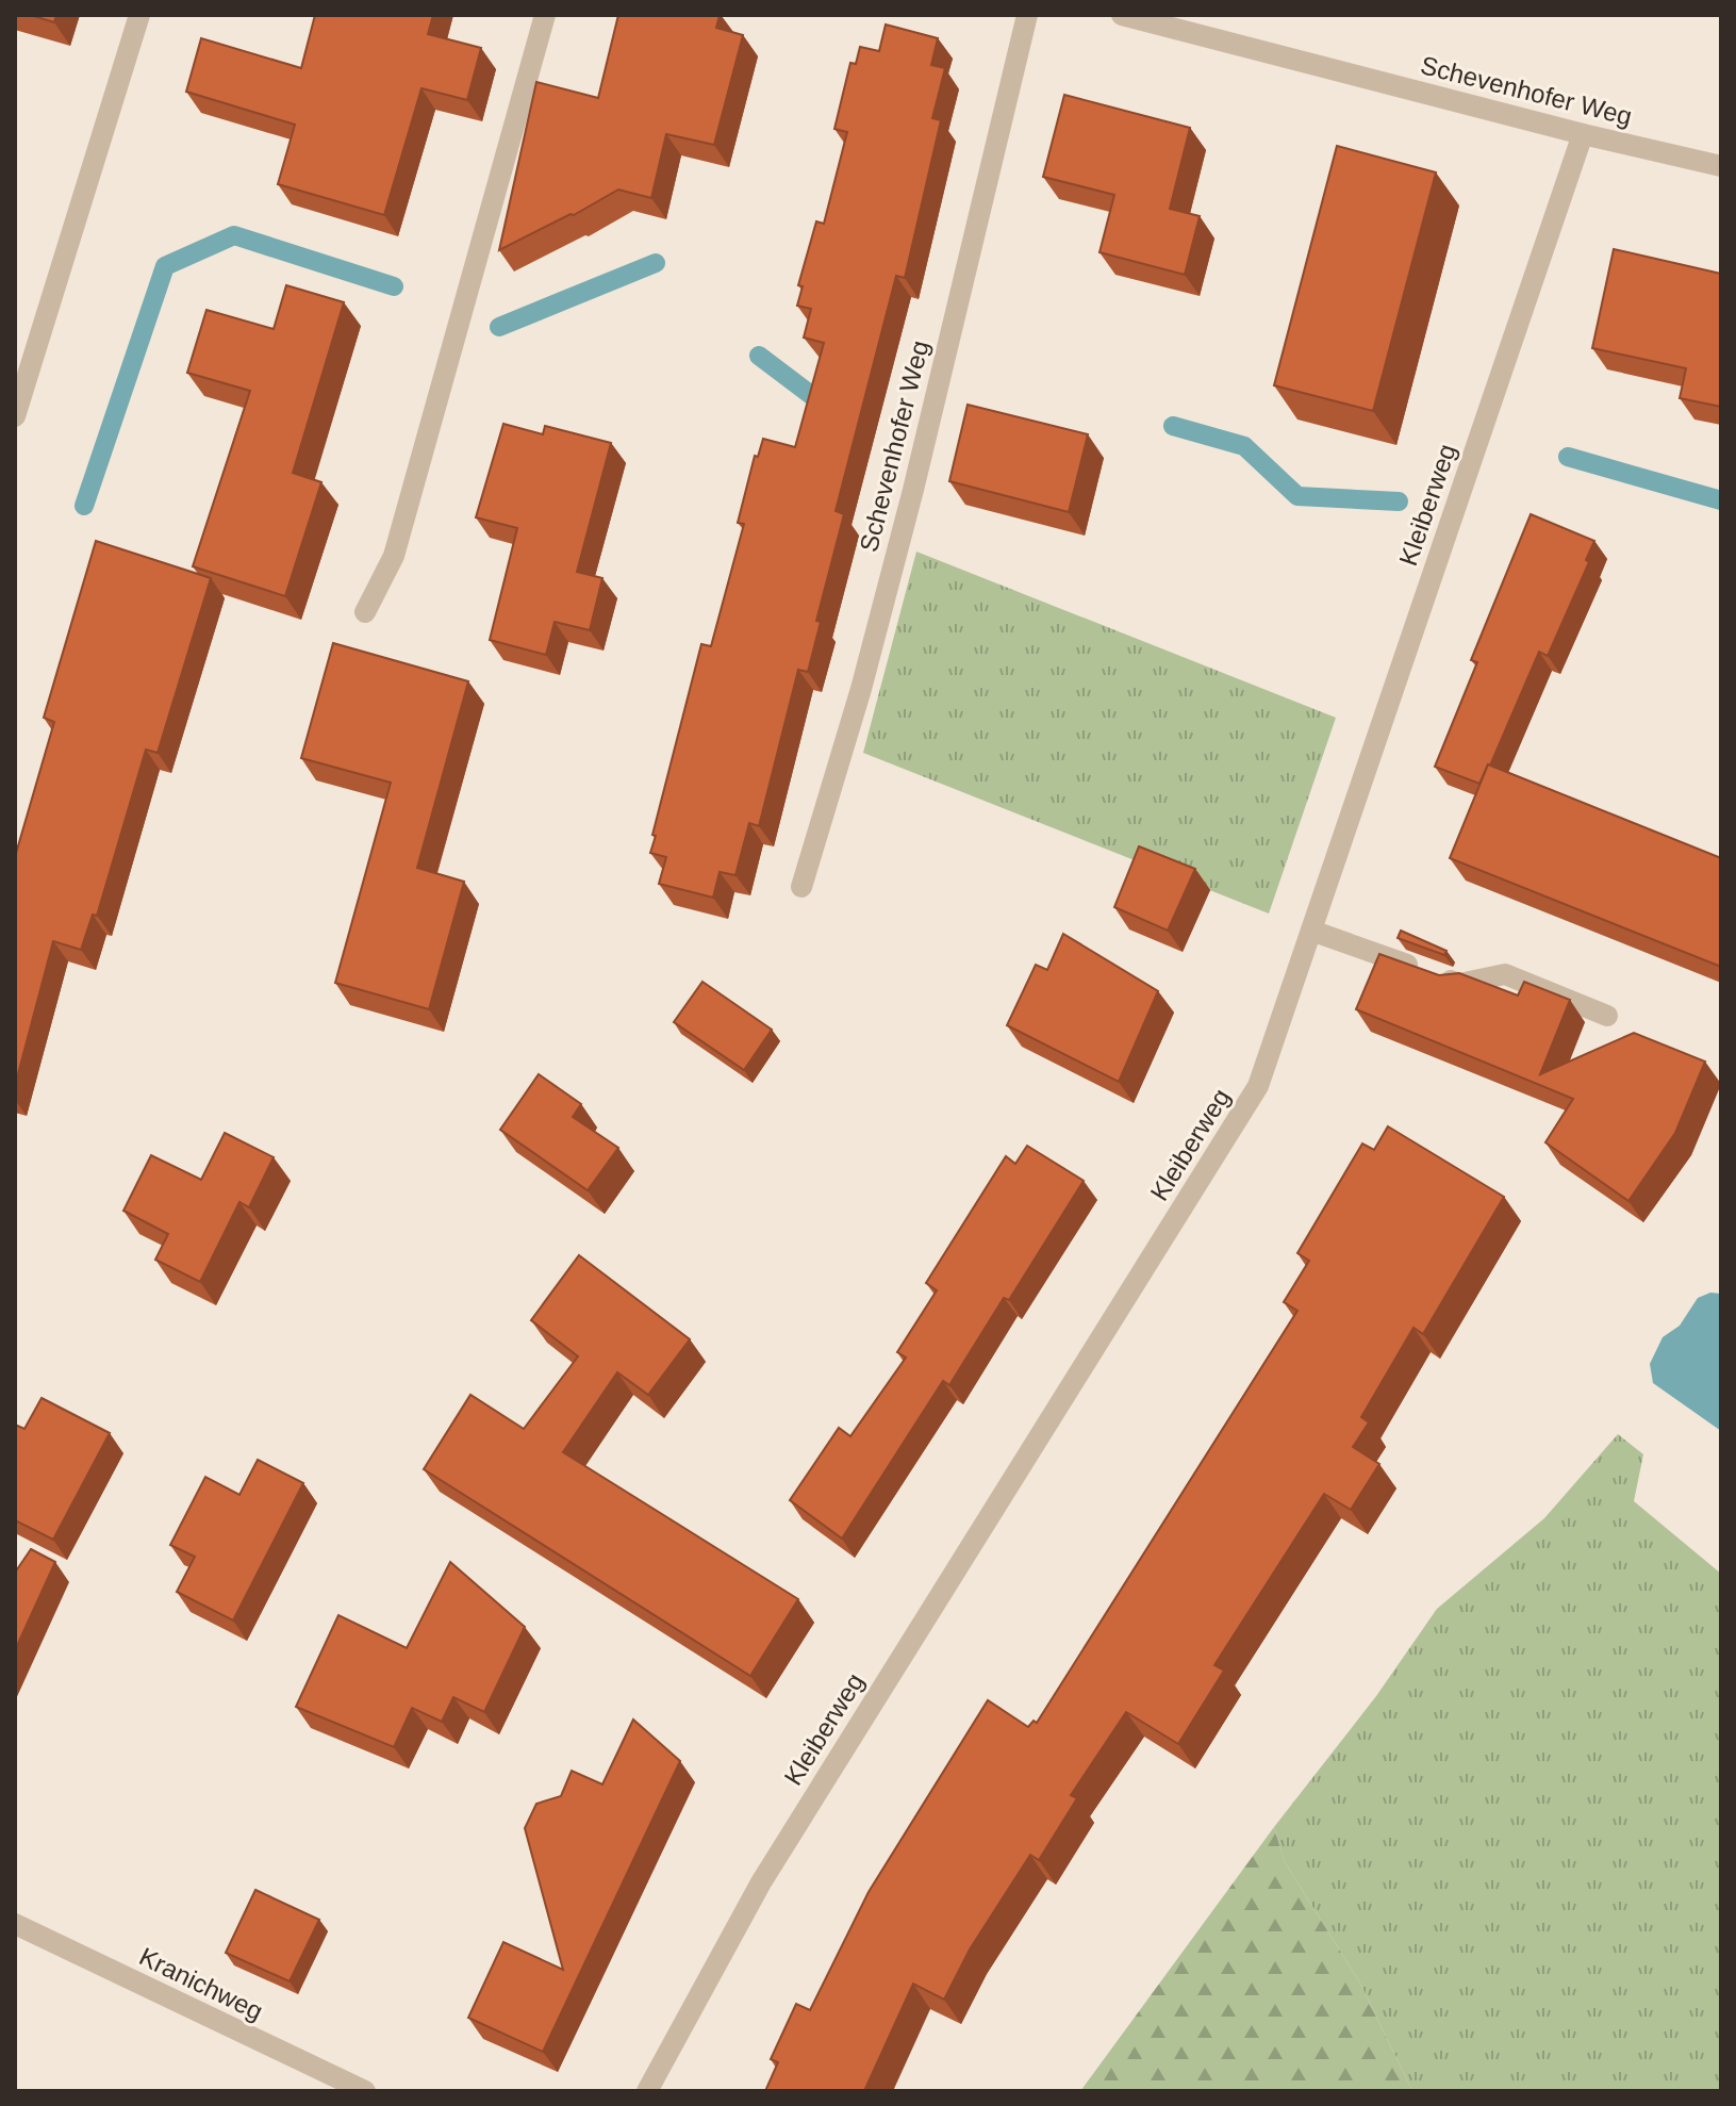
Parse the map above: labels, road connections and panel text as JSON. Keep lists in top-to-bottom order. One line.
{"streets":{"street":["Schevenhofer Weg","Kleiberweg","Kranichweg"]},"crossings":[["Schevenhofer Weg","Kleiberweg"]]}
